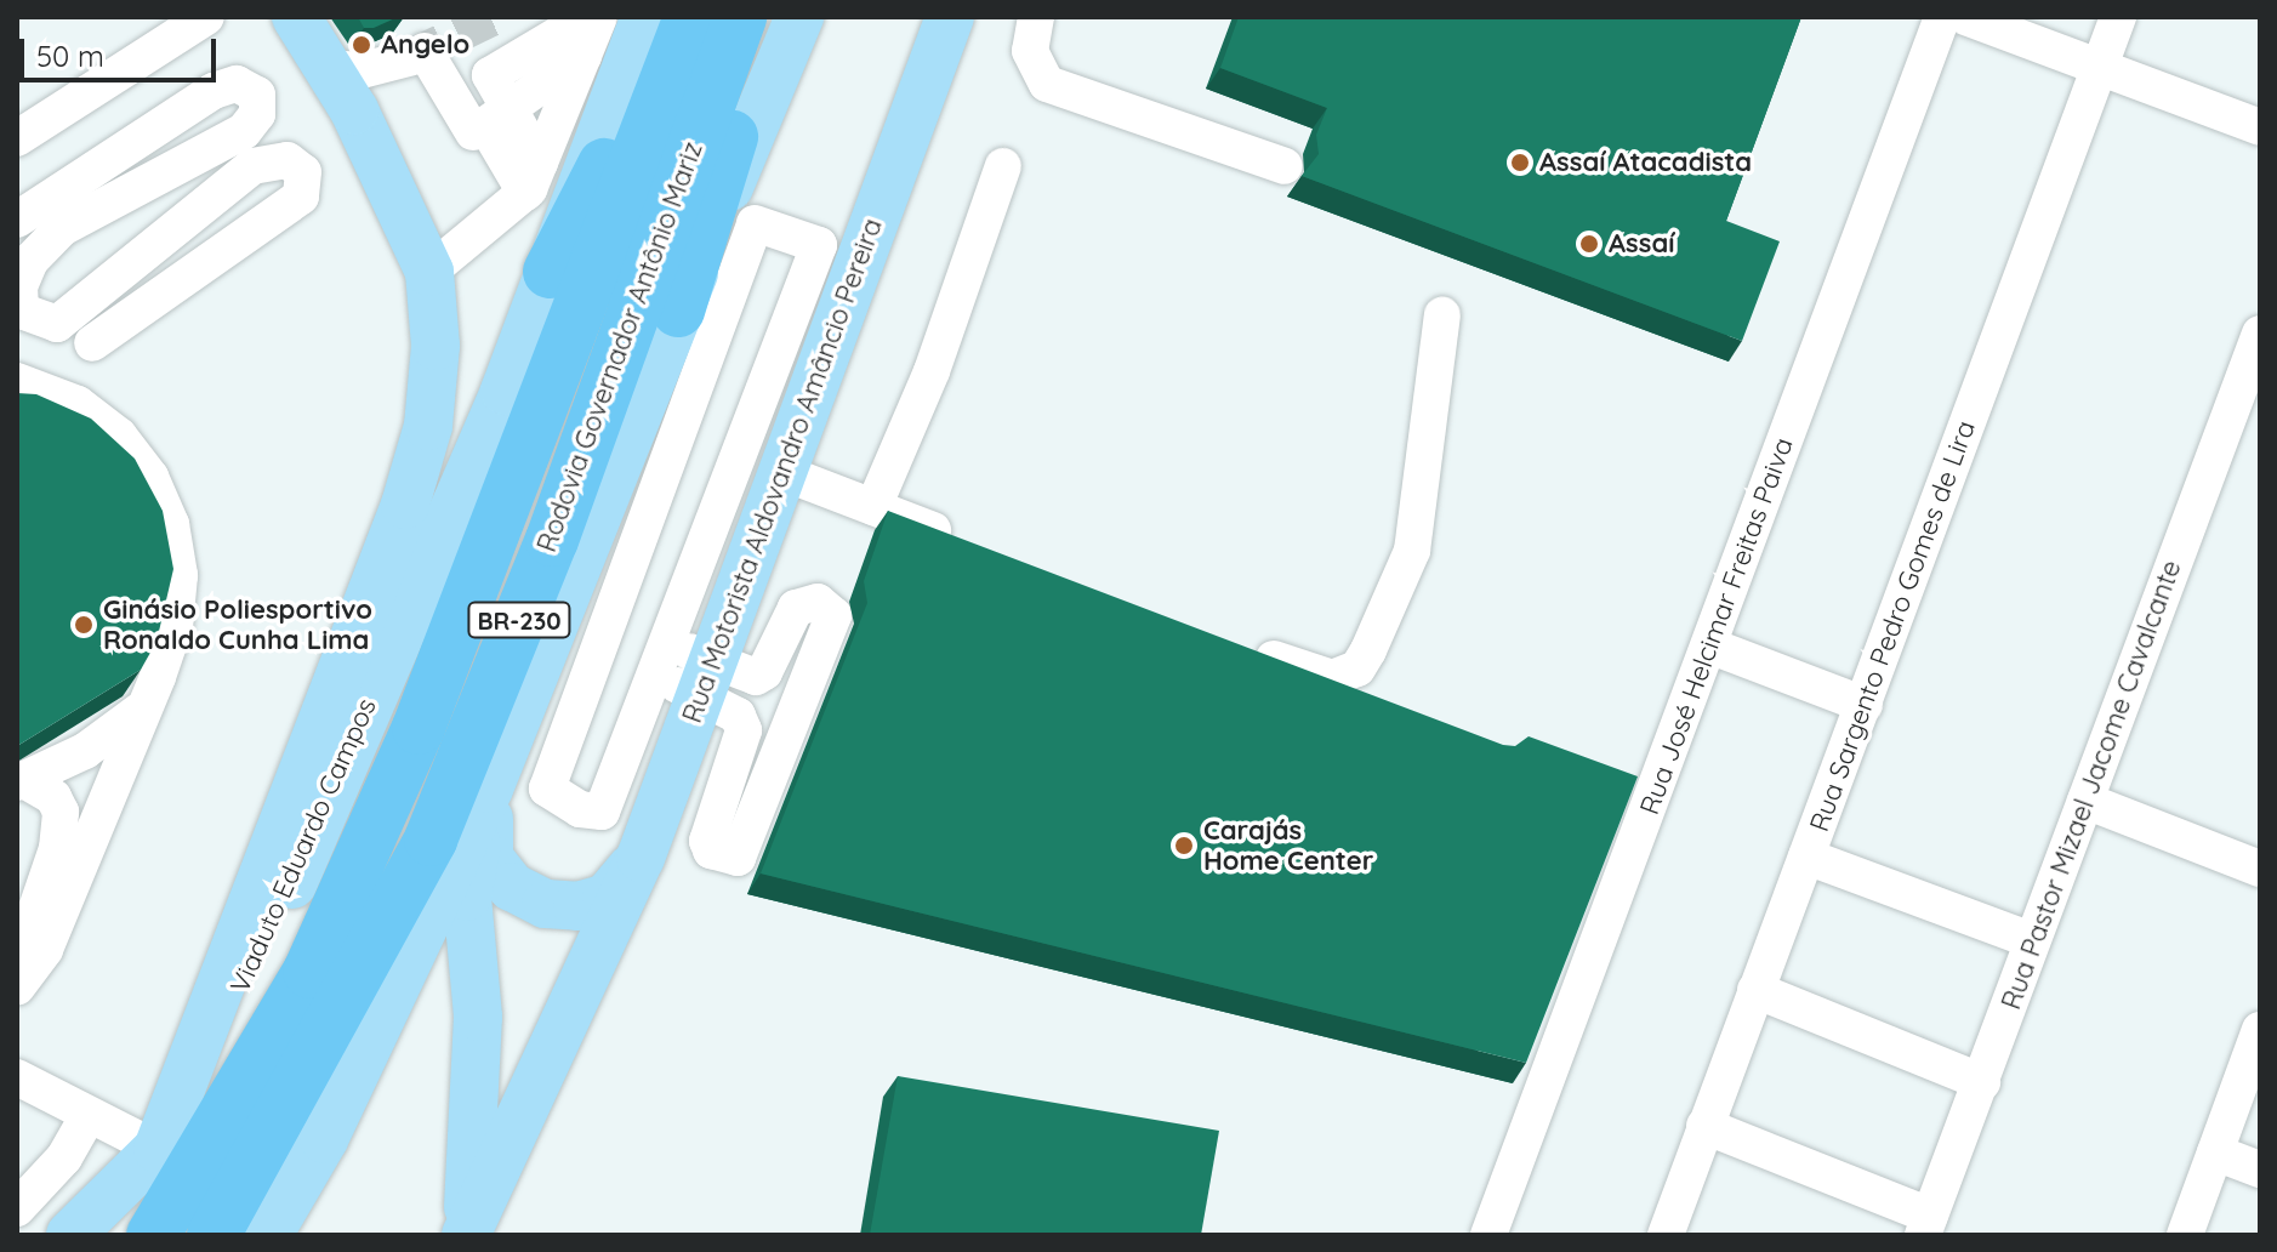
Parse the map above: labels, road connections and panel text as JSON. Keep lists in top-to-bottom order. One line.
{"streets":{"highway":["Rodovia Governador Antônio Mariz","BR-230","Viaduto Eduardo Campos"],"main road":["Rua Motorista Aldovandro Amâncio Pereira"],"street":["Rua José Helcimar Freitas Paiva","Rua Sargento Pedro Gomes de Lira","Rua Pastor Mizael Jacome Cavalcante"]},"crossings":[["Rodovia Governador Antônio Mariz","Viaduto Eduardo Campos"]],"places":["Angelo","Assaí Atacadista","Assaí","Ginásio Poliesportivo Ronaldo Cunha Lima","Carajás Home Center"],"scale_bar":"50 m"}
